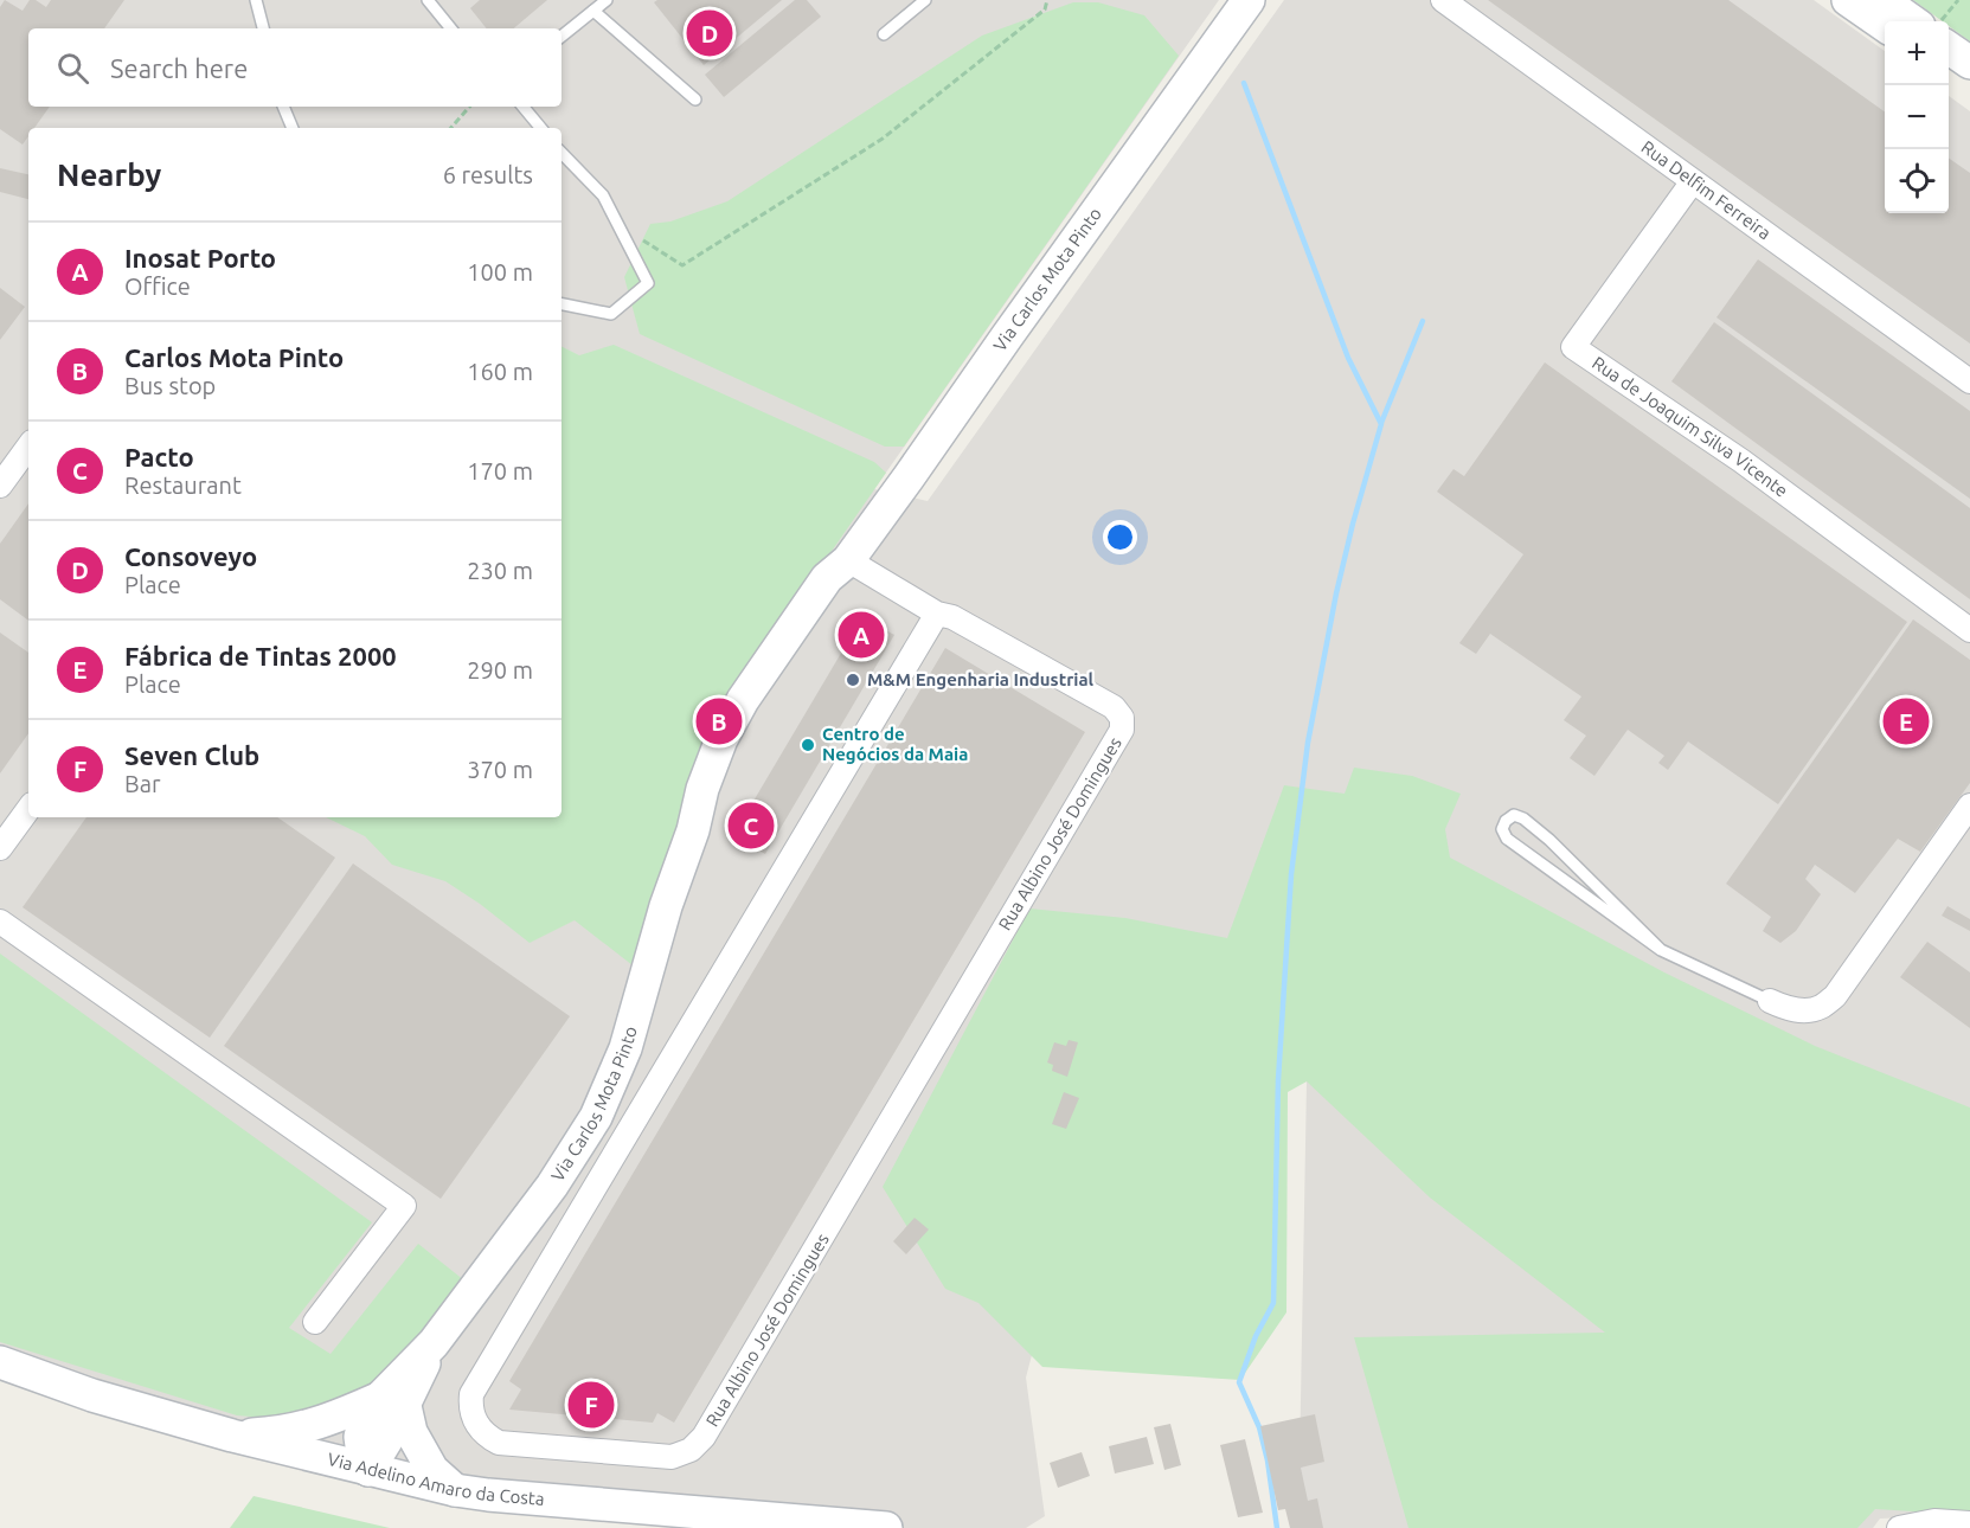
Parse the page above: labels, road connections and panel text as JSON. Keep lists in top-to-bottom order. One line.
{"streets":{"main road":["Via Carlos Mota Pinto","Via Adelino Amaro da Costa"],"street":["Rua Delfim Ferreira","Rua de Joaquim Silva Vicente","Rua Albino José Domingues"]},"crossings":[["Rua Delfim Ferreira","Rua de Joaquim Silva Vicente"],["Via Carlos Mota Pinto","Rua Albino José Domingues"],["Via Carlos Mota Pinto","Via Adelino Amaro da Costa"]],"places":["M&M Engenharia Industrial","Centro de Negócios da Maia"],"page":{"pins":["D","A","B","E","C","F"],"map_buttons":["+","−"],"search":"Search here","heading":["Nearby","6 results"],"list":[{"mark":"A","name":"Inosat Porto","note":"Office","value":"100 m"},{"mark":"B","name":"Carlos Mota Pinto","note":"Bus stop","value":"160 m"},{"mark":"C","name":"Pacto","note":"Restaurant","value":"170 m"},{"mark":"D","name":"Consoveyo","note":"Place","value":"230 m"},{"mark":"E","name":"Fábrica de Tintas 2000","note":"Place","value":"290 m"},{"mark":"F","name":"Seven Club","note":"Bar","value":"370 m"}]}}
